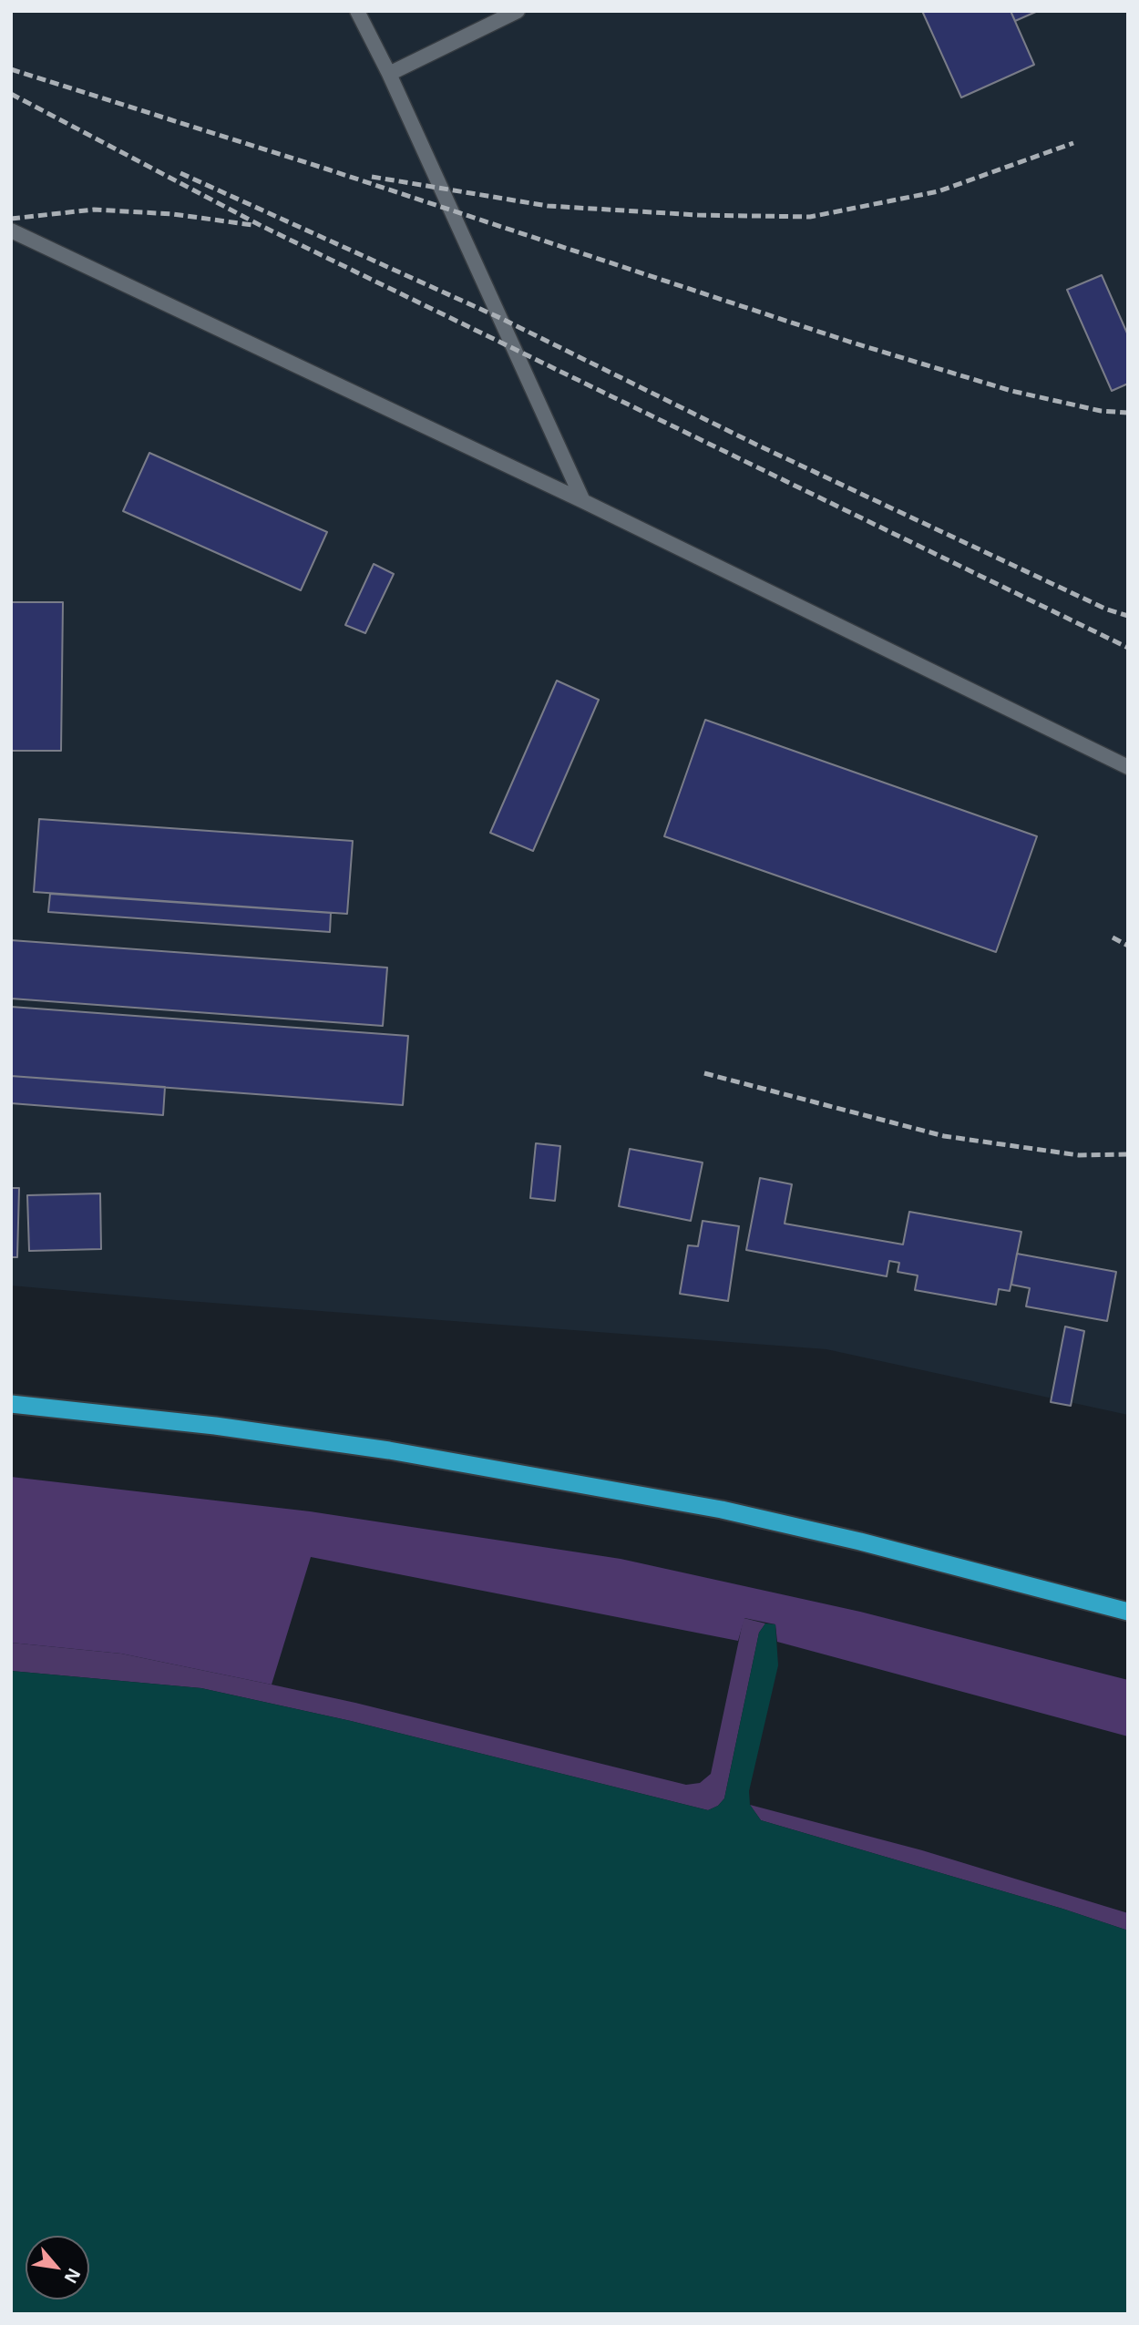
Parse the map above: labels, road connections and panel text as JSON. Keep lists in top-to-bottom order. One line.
{"north":"bottom right"}
